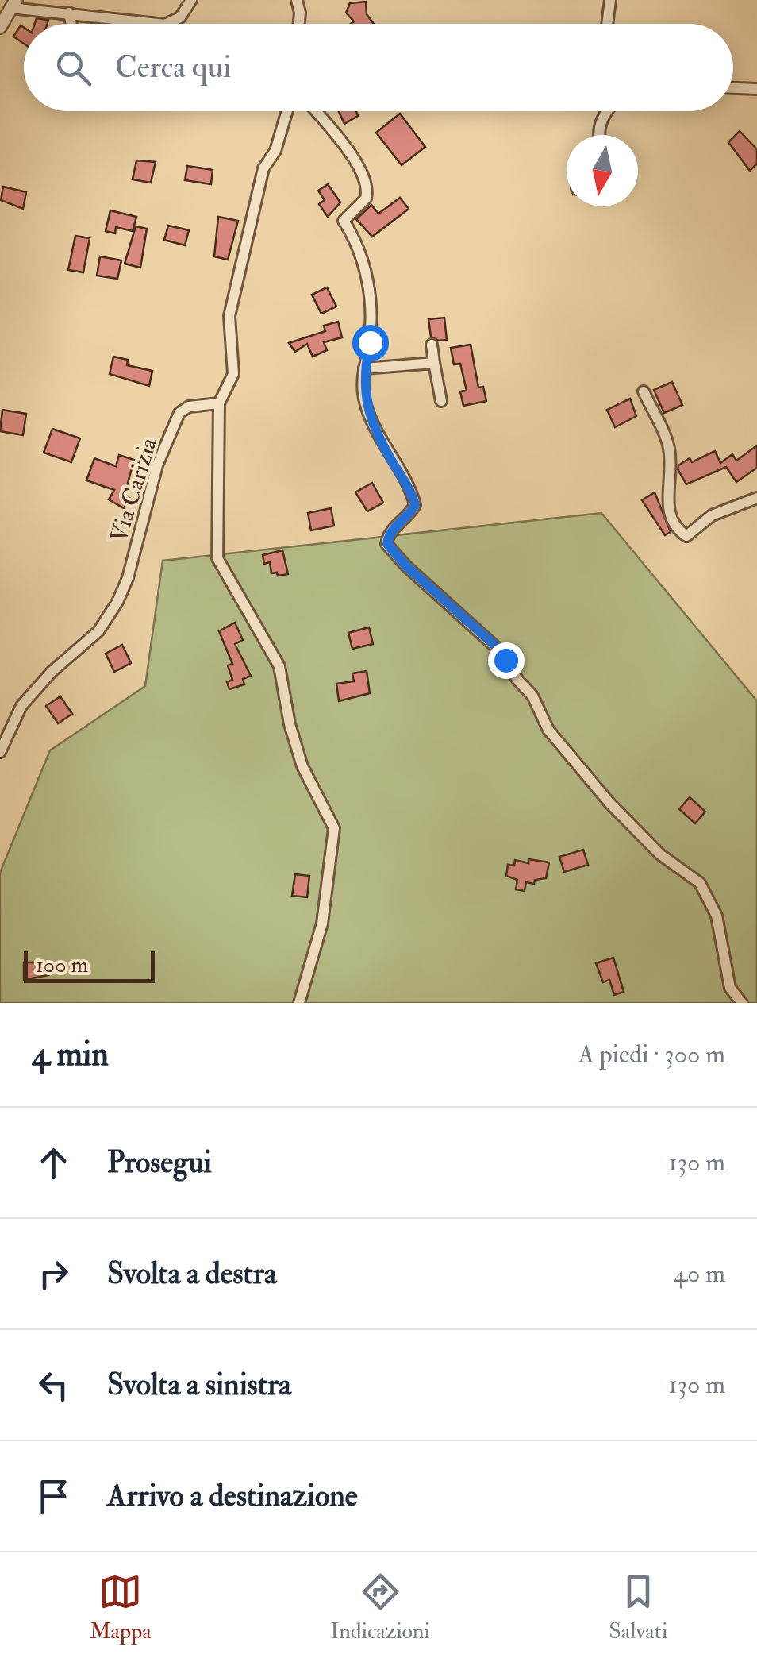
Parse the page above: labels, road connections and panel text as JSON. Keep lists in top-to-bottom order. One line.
{"streets":{"street":["Via Carizia"]},"scale_bar":"100 m","north":"bottom","page":{"search":"Cerca qui","scale":"100 m","heading":["4 min","A piedi · 300 m"],"list":[["Prosegui","130 m"],["Svolta a destra","40 m"],["Svolta a sinistra","130 m"],"Arrivo a destinazione"],"nav":["Mappa","Indicazioni","Salvati"]}}
